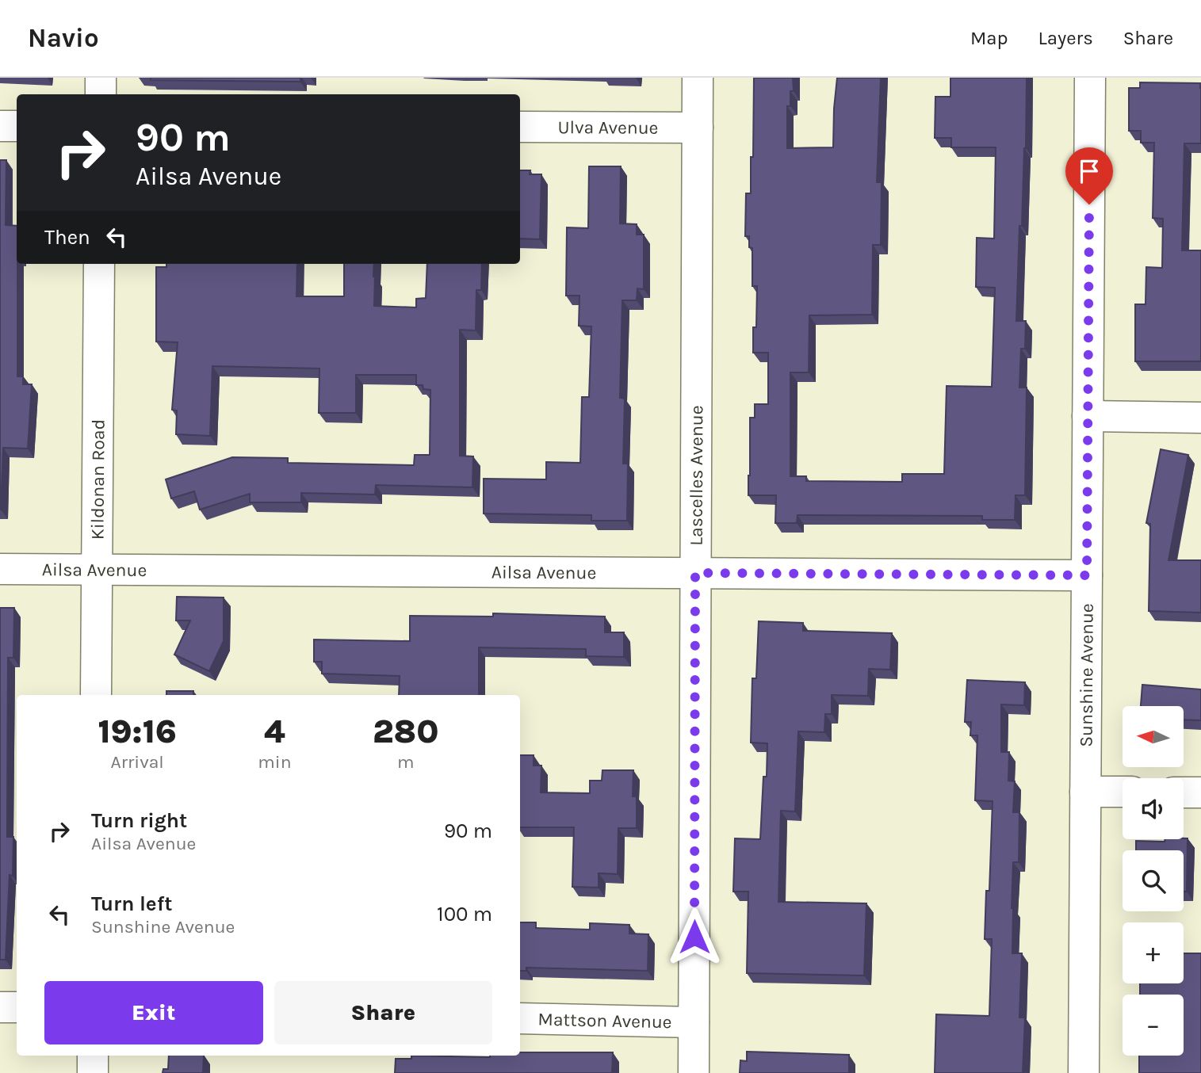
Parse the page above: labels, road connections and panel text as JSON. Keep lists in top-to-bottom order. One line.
{"streets":{"street":["Ulva Avenue","Lascelles Avenue","Kildonan Road","Ailsa Avenue","Sunshine Avenue","Mattson Avenue"]},"crossings":[["Ulva Avenue","Lascelles Avenue"],["Lascelles Avenue","Ailsa Avenue"],["Lascelles Avenue","Mattson Avenue"],["Kildonan Road","Ailsa Avenue"],["Ailsa Avenue","Sunshine Avenue"]],"north":"left","page":{"header":"Navio","nav":["Map","Layers","Share"],"turn":["90 m","Ailsa Avenue"],"then":"Then","eta":["19:16","Arrival","4","min","280","m"],"map_buttons":["+","−"],"list":[{"name":"Turn right","note":"Ailsa Avenue","value":"90 m"},{"name":"Turn left","note":"Sunshine Avenue","value":"100 m"}],"buttons":["Exit","Share"]}}
